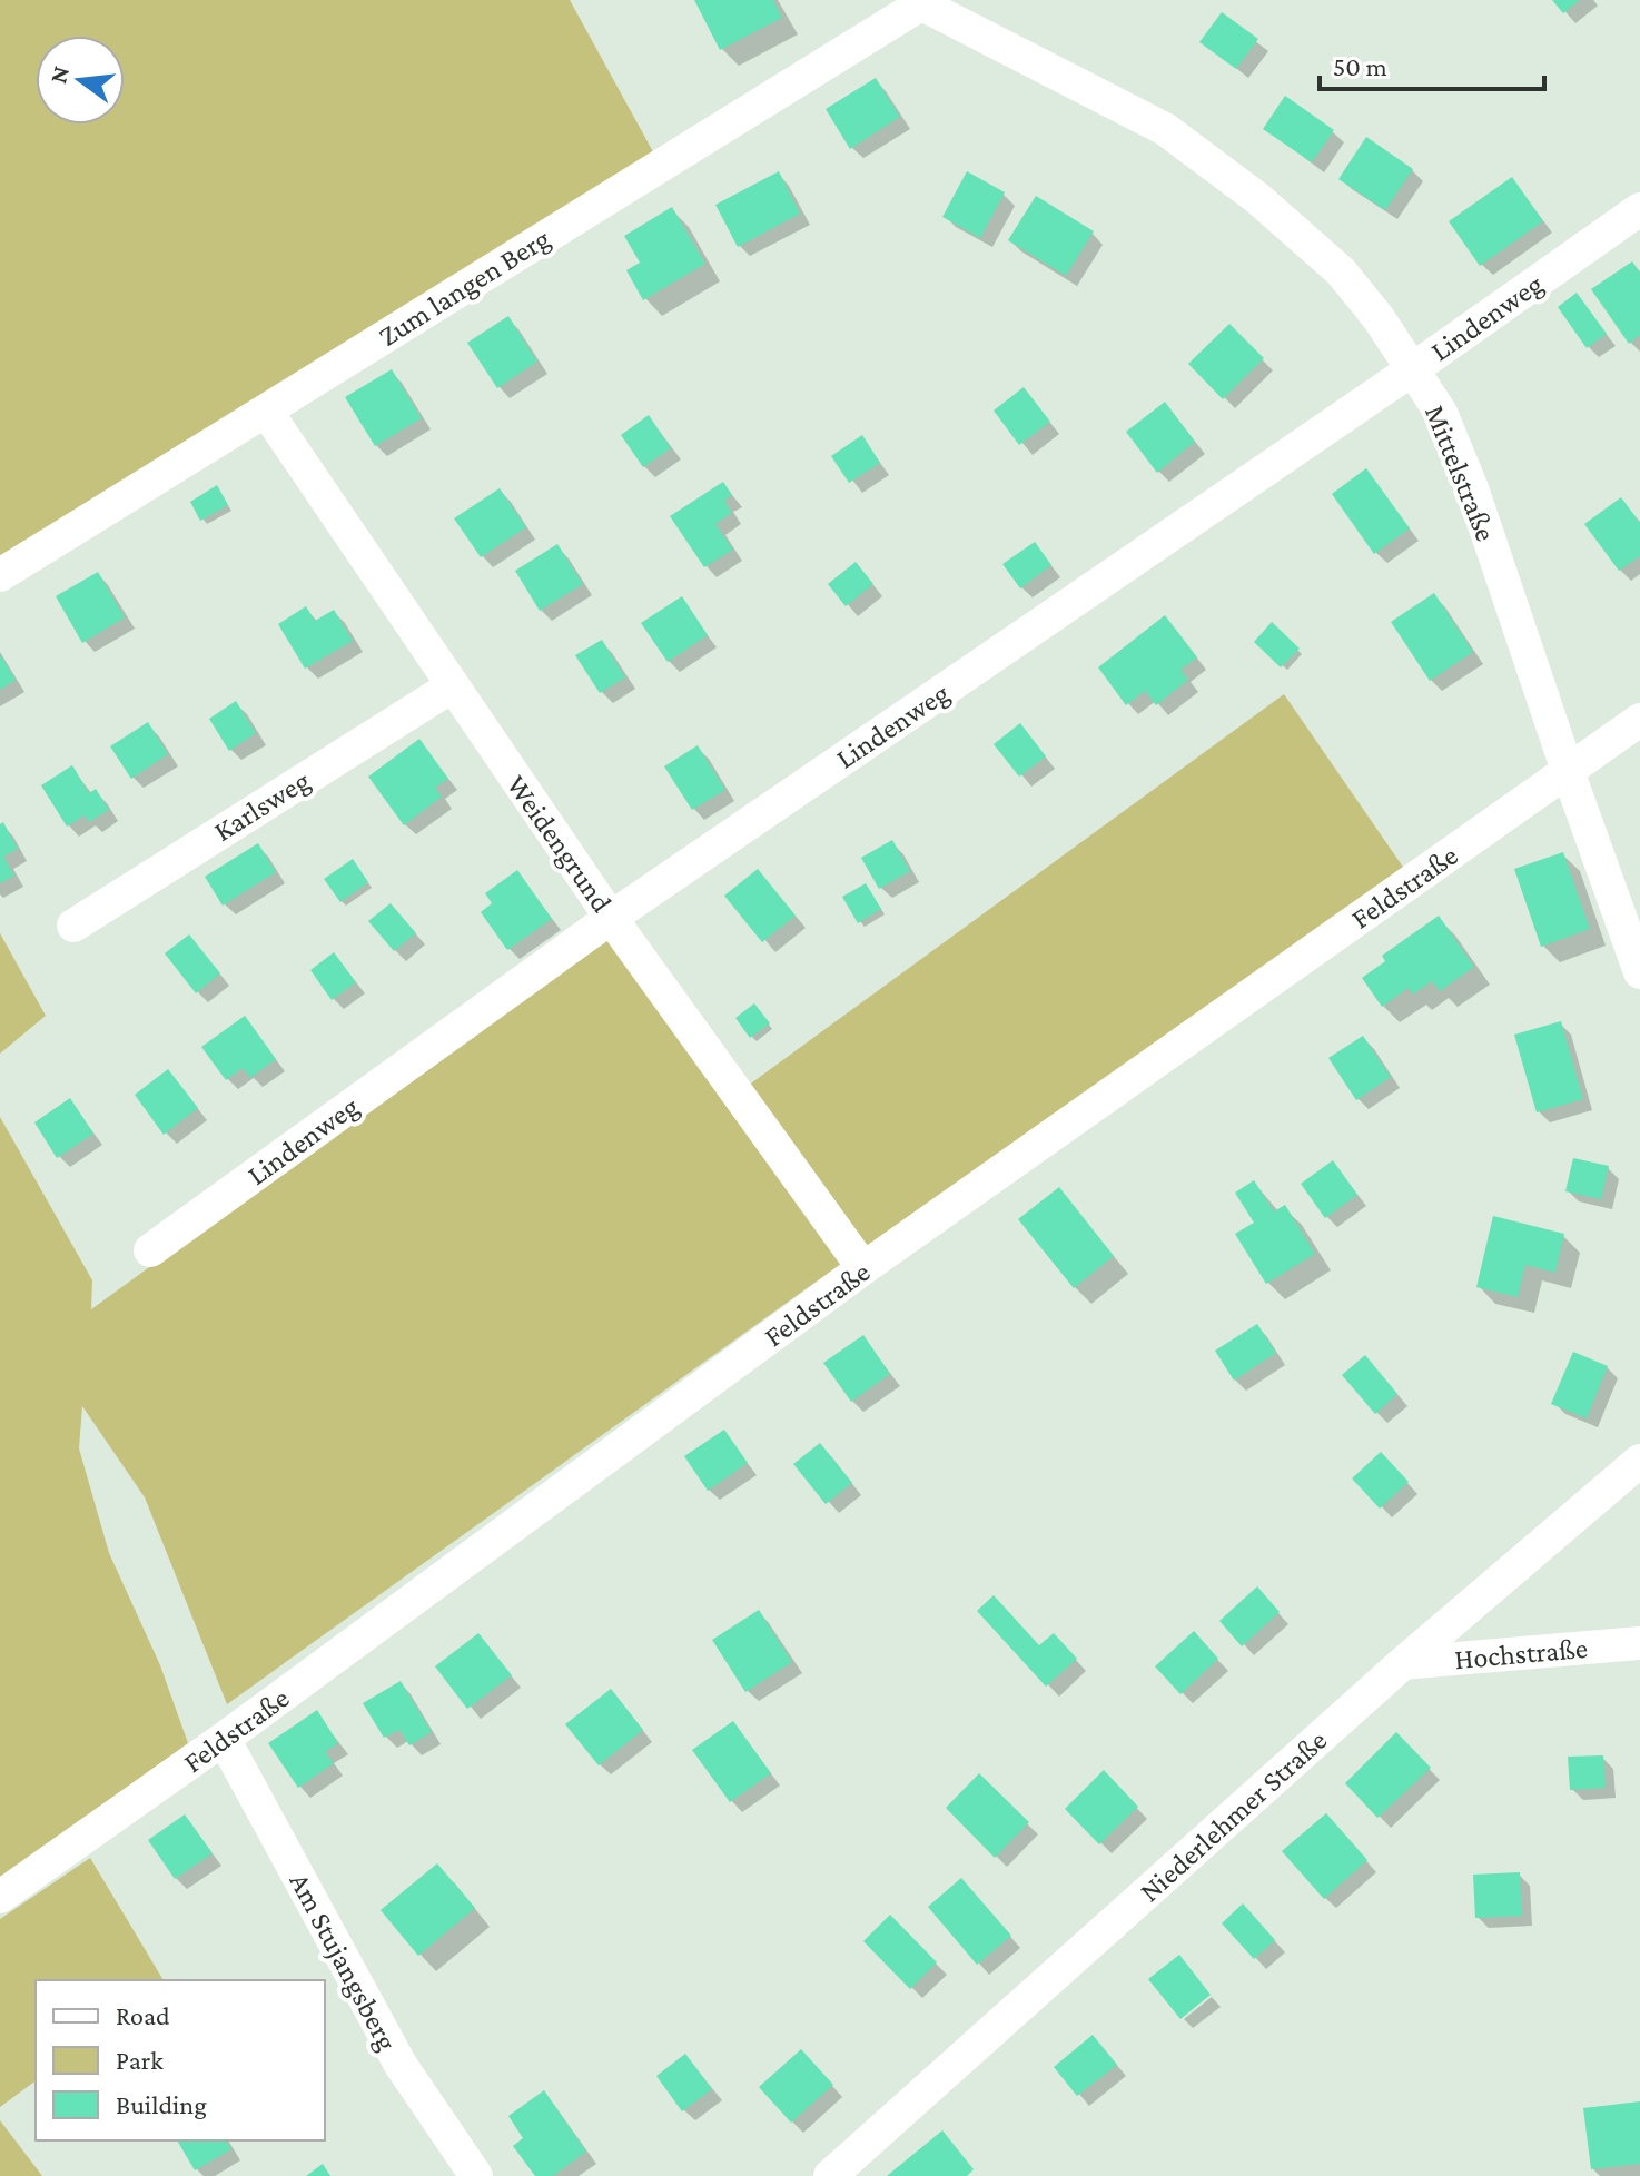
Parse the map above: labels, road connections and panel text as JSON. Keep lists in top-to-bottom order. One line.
{"streets":{"street":["Zum langen Berg","Lindenweg","Mittelstraße","Karlsweg","Weidengrund","Feldstraße","Hochstraße","Niederlehmer Straße","Am Stujangsberg"]},"crossings":[["Zum langen Berg","Mittelstraße"],["Zum langen Berg","Weidengrund"],["Lindenweg","Mittelstraße"],["Lindenweg","Weidengrund"],["Mittelstraße","Feldstraße"],["Karlsweg","Weidengrund"],["Weidengrund","Feldstraße"],["Feldstraße","Am Stujangsberg"],["Hochstraße","Niederlehmer Straße"]],"legend":["Road","Park","Building"],"scale_bar":"50 m","north":"left"}
